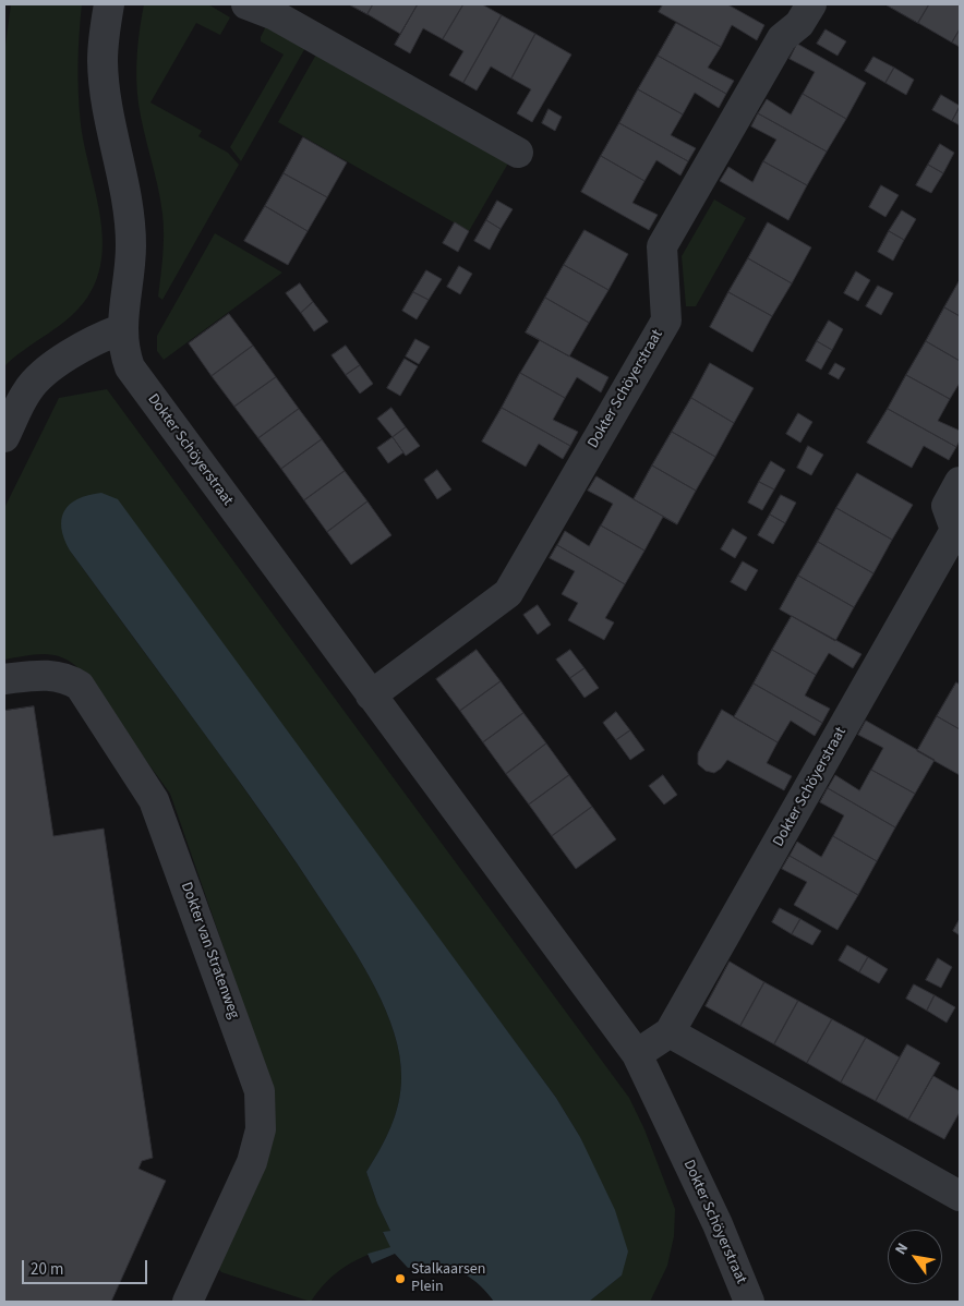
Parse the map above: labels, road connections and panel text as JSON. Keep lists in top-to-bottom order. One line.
{"streets":{"street":["Dokter Schöyerstraat","Dokter van Stratenweg"]},"places":["Stalkaarsen Plein"],"scale_bar":"20 m","north":"top left"}
